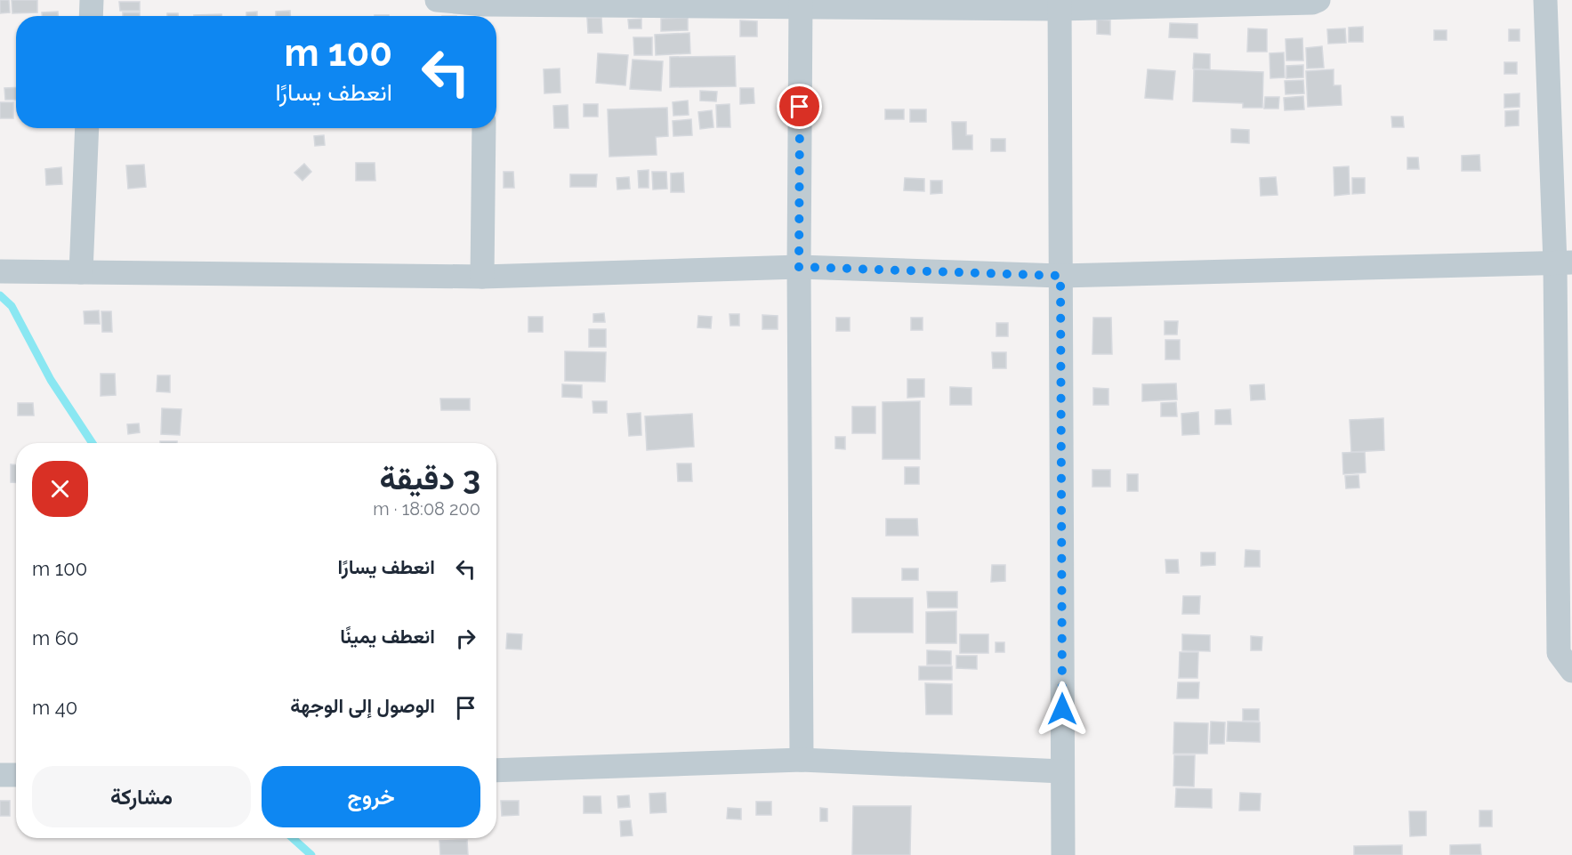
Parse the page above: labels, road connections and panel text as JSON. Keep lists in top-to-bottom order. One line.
{"page":{"turn":["100 m","انعطف يسارًا"],"heading":["3 دقيقة","200 m · 18:08"],"list":[{"name":"انعطف يسارًا","value":"100 m"},{"name":"انعطف يمينًا","value":"60 m"},{"name":"الوصول إلى الوجهة","value":"40 m"}],"buttons":["خروج","مشاركة"]}}
